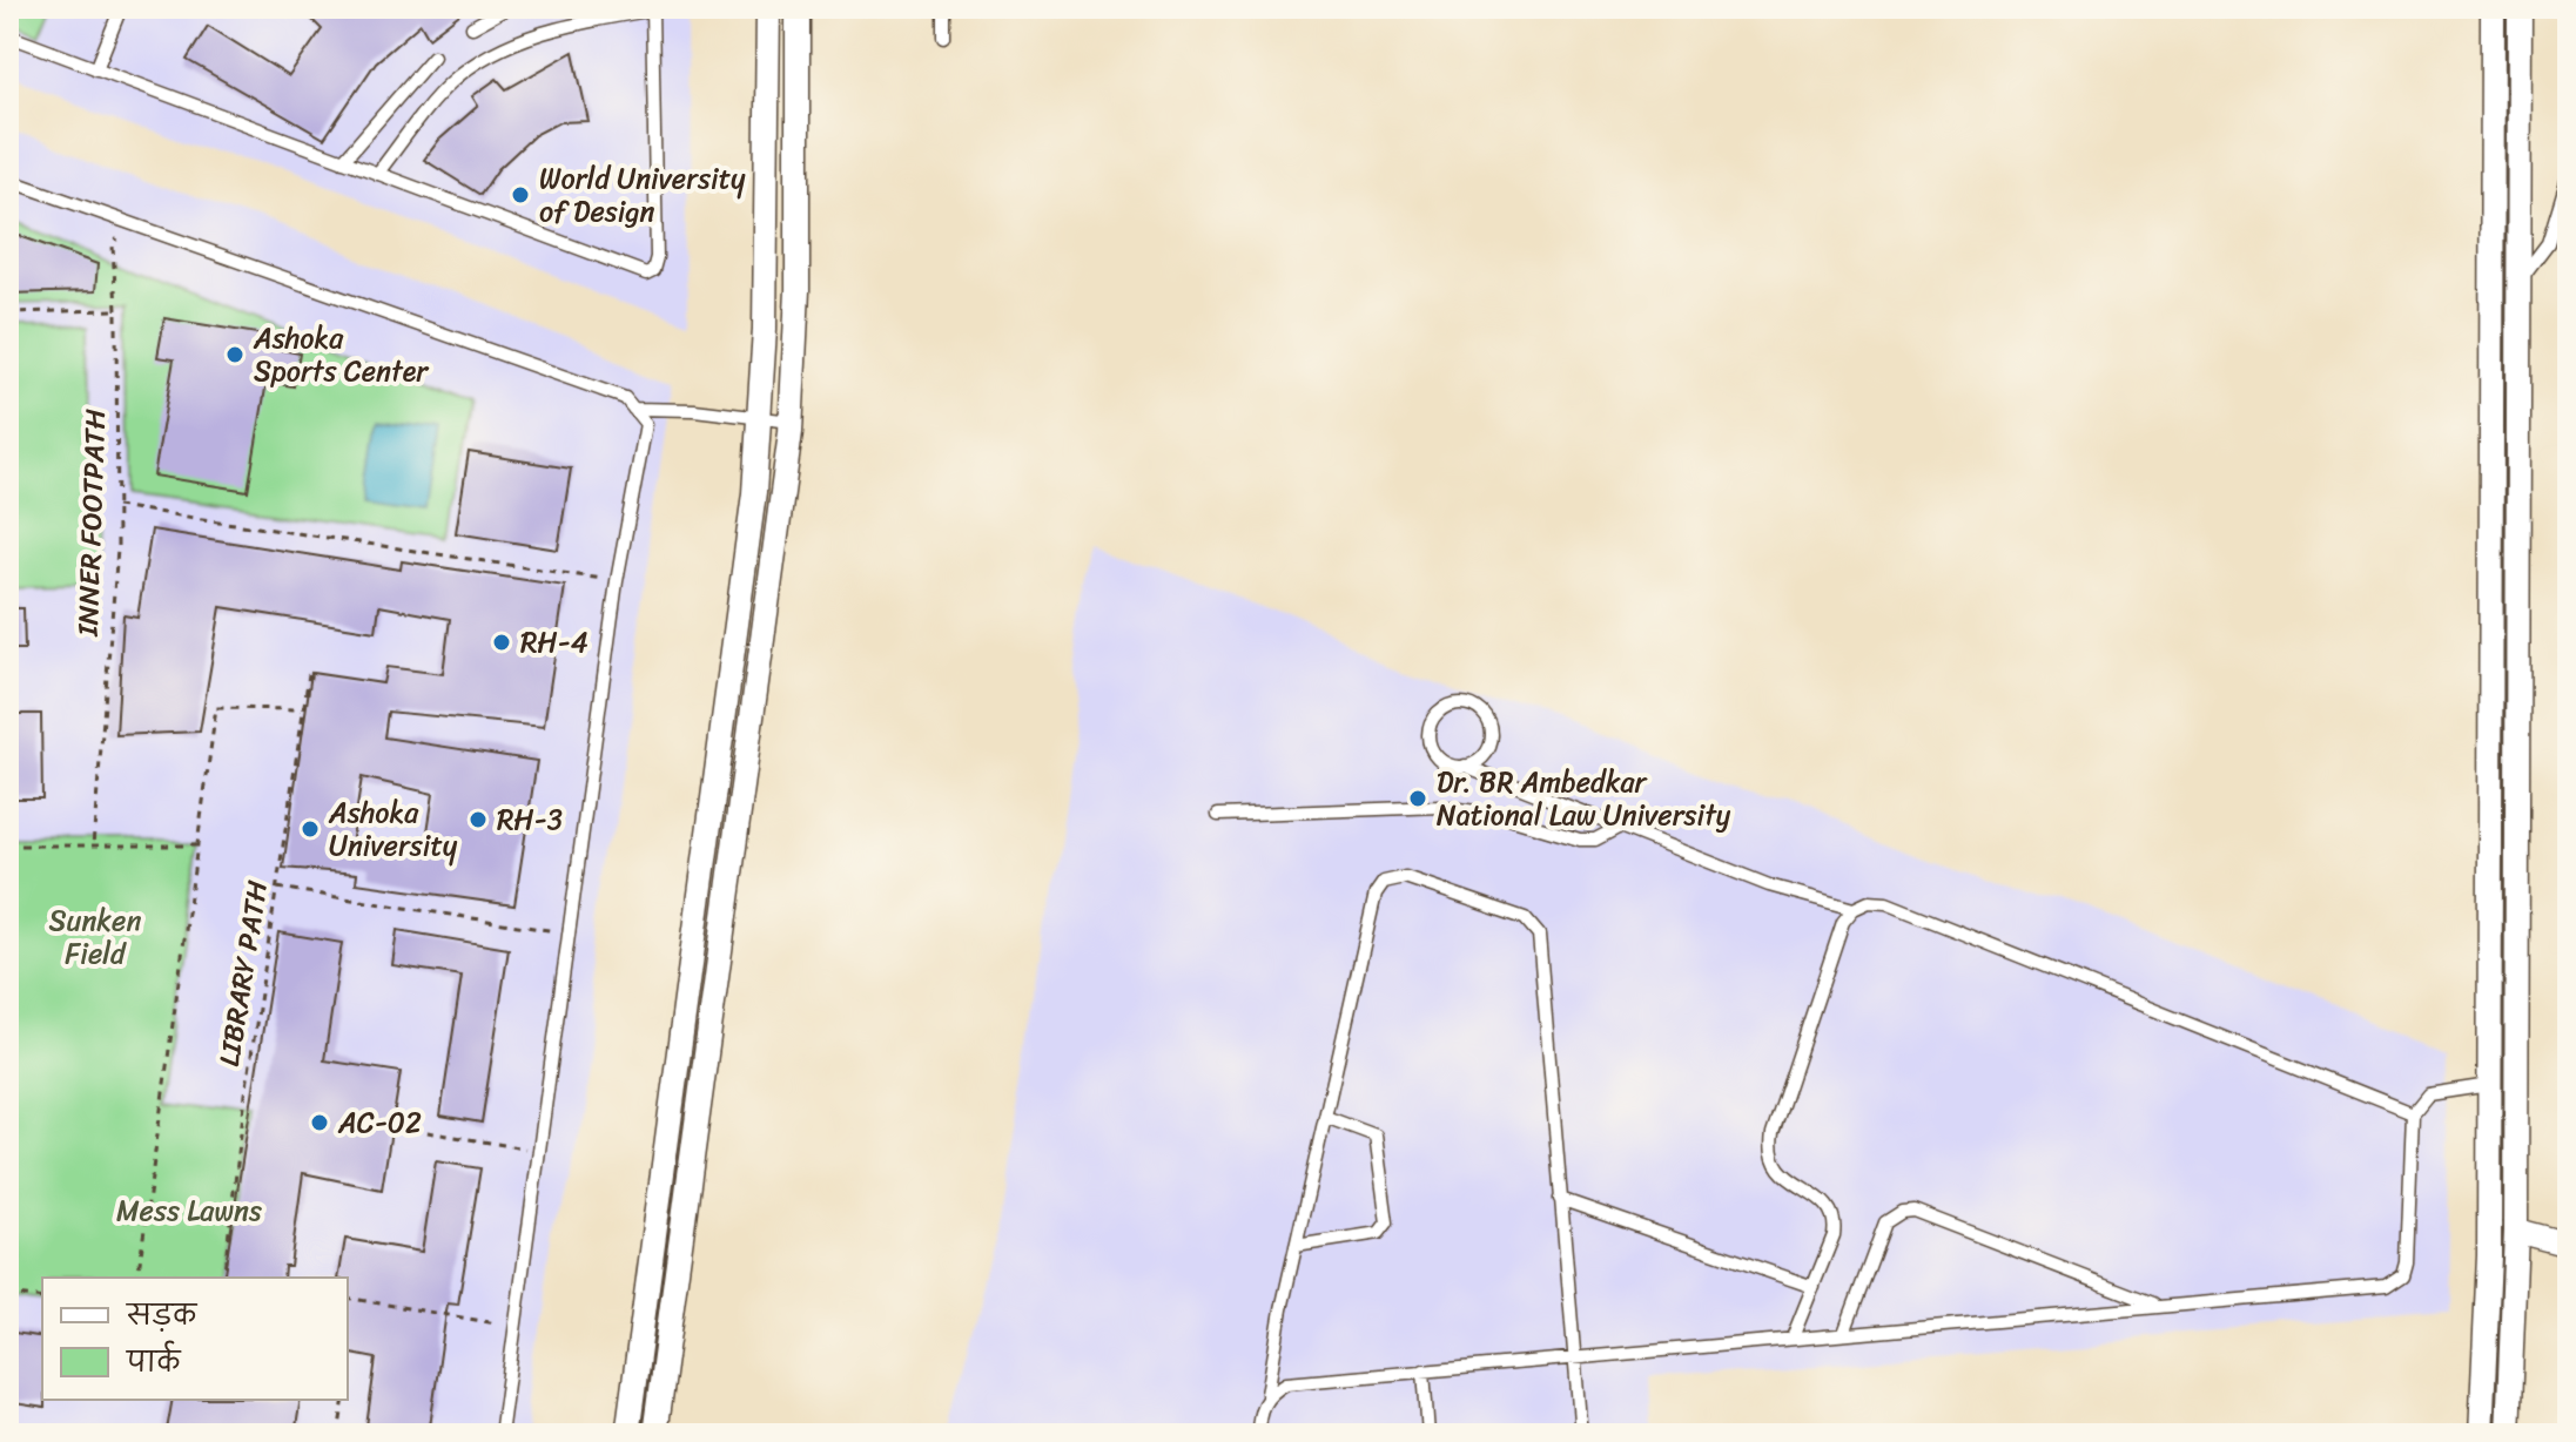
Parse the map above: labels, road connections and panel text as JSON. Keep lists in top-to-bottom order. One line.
{"streets":{"path":["INNER FOOTPATH","LIBRARY PATH"]},"parks":["Sunken Field","Mess Lawns"],"places":["World University of Design","Ashoka Sports Center","RH-4","Dr. BR Ambedkar National Law University","RH-3","Ashoka University","AC-02"],"legend":["सड़क","पार्क"]}
